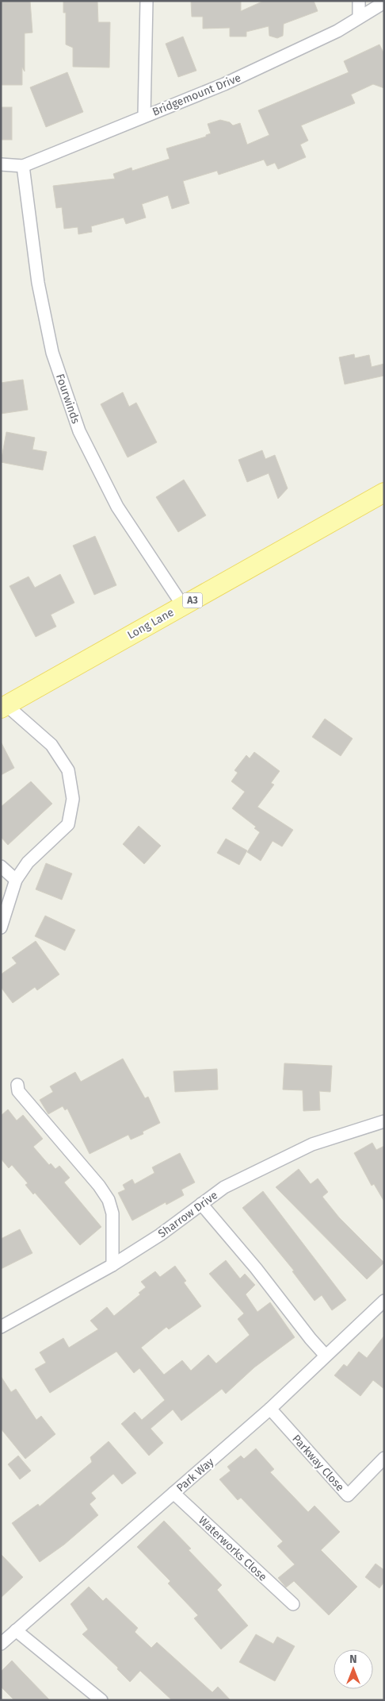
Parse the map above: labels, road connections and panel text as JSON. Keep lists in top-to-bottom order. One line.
{"streets":{"main road":["A3","Long Lane"],"street":["Bridgemount Drive","Fourwinds","Sharrow Drive","Parkway Close","Park Way","Waterworks Close"]},"crossings":[["Bridgemount Drive","Fourwinds"],["Fourwinds","Long Lane"],["Parkway Close","Park Way"],["Park Way","Waterworks Close"]],"north":"top"}
